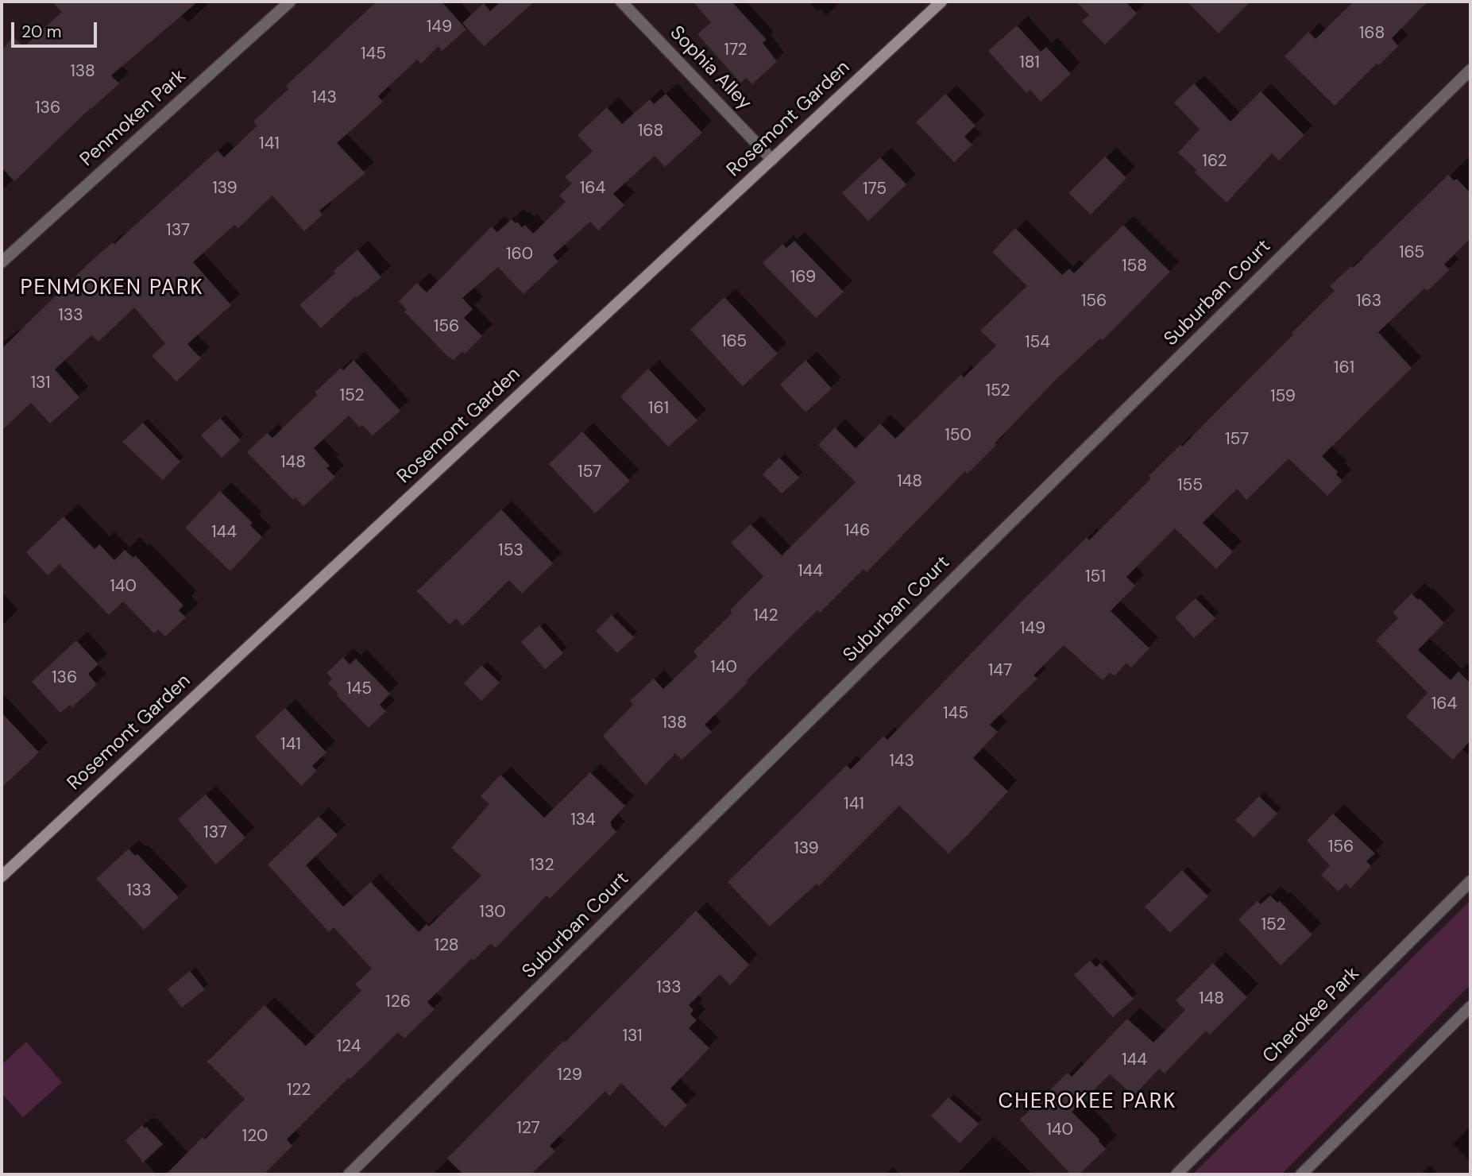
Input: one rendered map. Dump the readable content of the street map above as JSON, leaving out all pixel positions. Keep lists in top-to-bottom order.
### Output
{
  "streets": {
    "street": [
      "Sophia Alley",
      "Penmoken Park",
      "Rosemont Garden",
      "Suburban Court",
      "Cherokee Park"
    ]
  },
  "crossings": [
    ["Sophia Alley", "Rosemont Garden"]
  ],
  "districts": ["PENMOKEN PARK", "CHEROKEE PARK"],
  "house_numbers": [
    "149",
    "168",
    "172",
    "145",
    "181",
    "138",
    "143",
    "136",
    "168",
    "141",
    "162",
    "139",
    "164",
    "175",
    "137",
    "165",
    "160",
    "158",
    "169",
    "156",
    "163",
    "133",
    "156",
    "165",
    "154",
    "161",
    "131",
    "152",
    "152",
    "159",
    "161",
    "150",
    "157",
    "148",
    "157",
    "148",
    "155",
    "146",
    "144",
    "153",
    "144",
    "151",
    "140",
    "142",
    "149",
    "140",
    "147",
    "136",
    "145",
    "164",
    "145",
    "138",
    "141",
    "143",
    "141",
    "134",
    "137",
    "156",
    "139",
    "132",
    "133",
    "130",
    "152",
    "128",
    "133",
    "148",
    "126",
    "131",
    "124",
    "144",
    "129",
    "122",
    "127",
    "140",
    "120"
  ],
  "scale_bar": "20 m"
}
